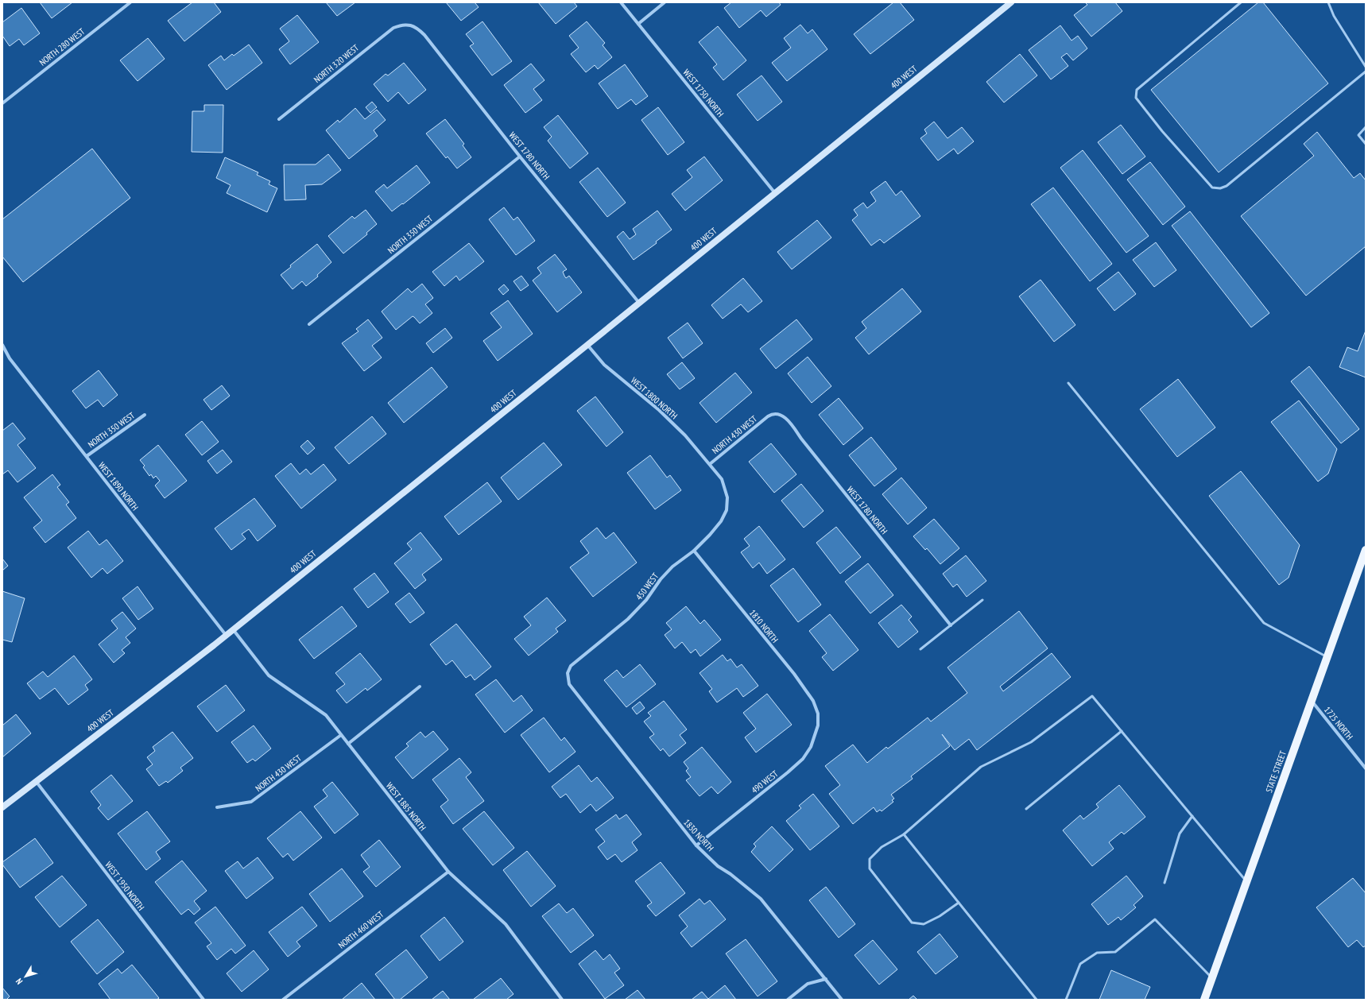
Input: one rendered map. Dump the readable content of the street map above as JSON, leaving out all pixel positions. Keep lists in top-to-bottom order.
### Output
{
  "streets": {
    "main road": ["STATE STREET"],
    "street": [
      "NORTH 280 WEST",
      "NORTH 320 WEST",
      "400 WEST",
      "WEST 1750 NORTH",
      "WEST 1780 NORTH",
      "NORTH 350 WEST",
      "WEST 1800 NORTH",
      "NORTH 430 WEST",
      "WEST 1890 NORTH",
      "450 WEST",
      "1810 NORTH",
      "1725 NORTH",
      "490 WEST",
      "WEST 1885 NORTH",
      "1830 NORTH",
      "WEST 1950 NORTH",
      "NORTH 460 WEST"
    ]
  },
  "crossings": [
    ["NORTH 320 WEST", "WEST 1780 NORTH"],
    ["400 WEST", "WEST 1750 NORTH"],
    ["400 WEST", "WEST 1780 NORTH"],
    ["400 WEST", "WEST 1800 NORTH"],
    ["400 WEST", "WEST 1890 NORTH"],
    ["400 WEST", "WEST 1885 NORTH"],
    ["400 WEST", "WEST 1950 NORTH"],
    ["WEST 1780 NORTH", "NORTH 350 WEST"],
    ["WEST 1780 NORTH", "NORTH 430 WEST"],
    ["NORTH 350 WEST", "WEST 1890 NORTH"],
    ["WEST 1800 NORTH", "NORTH 430 WEST"],
    ["WEST 1800 NORTH", "450 WEST"],
    ["NORTH 430 WEST", "WEST 1885 NORTH"],
    ["450 WEST", "1810 NORTH"],
    ["450 WEST", "1830 NORTH"],
    ["1810 NORTH", "490 WEST"],
    ["1725 NORTH", "STATE STREET"],
    ["490 WEST", "1830 NORTH"],
    ["WEST 1885 NORTH", "NORTH 460 WEST"]
  ],
  "north": "bottom left"
}
